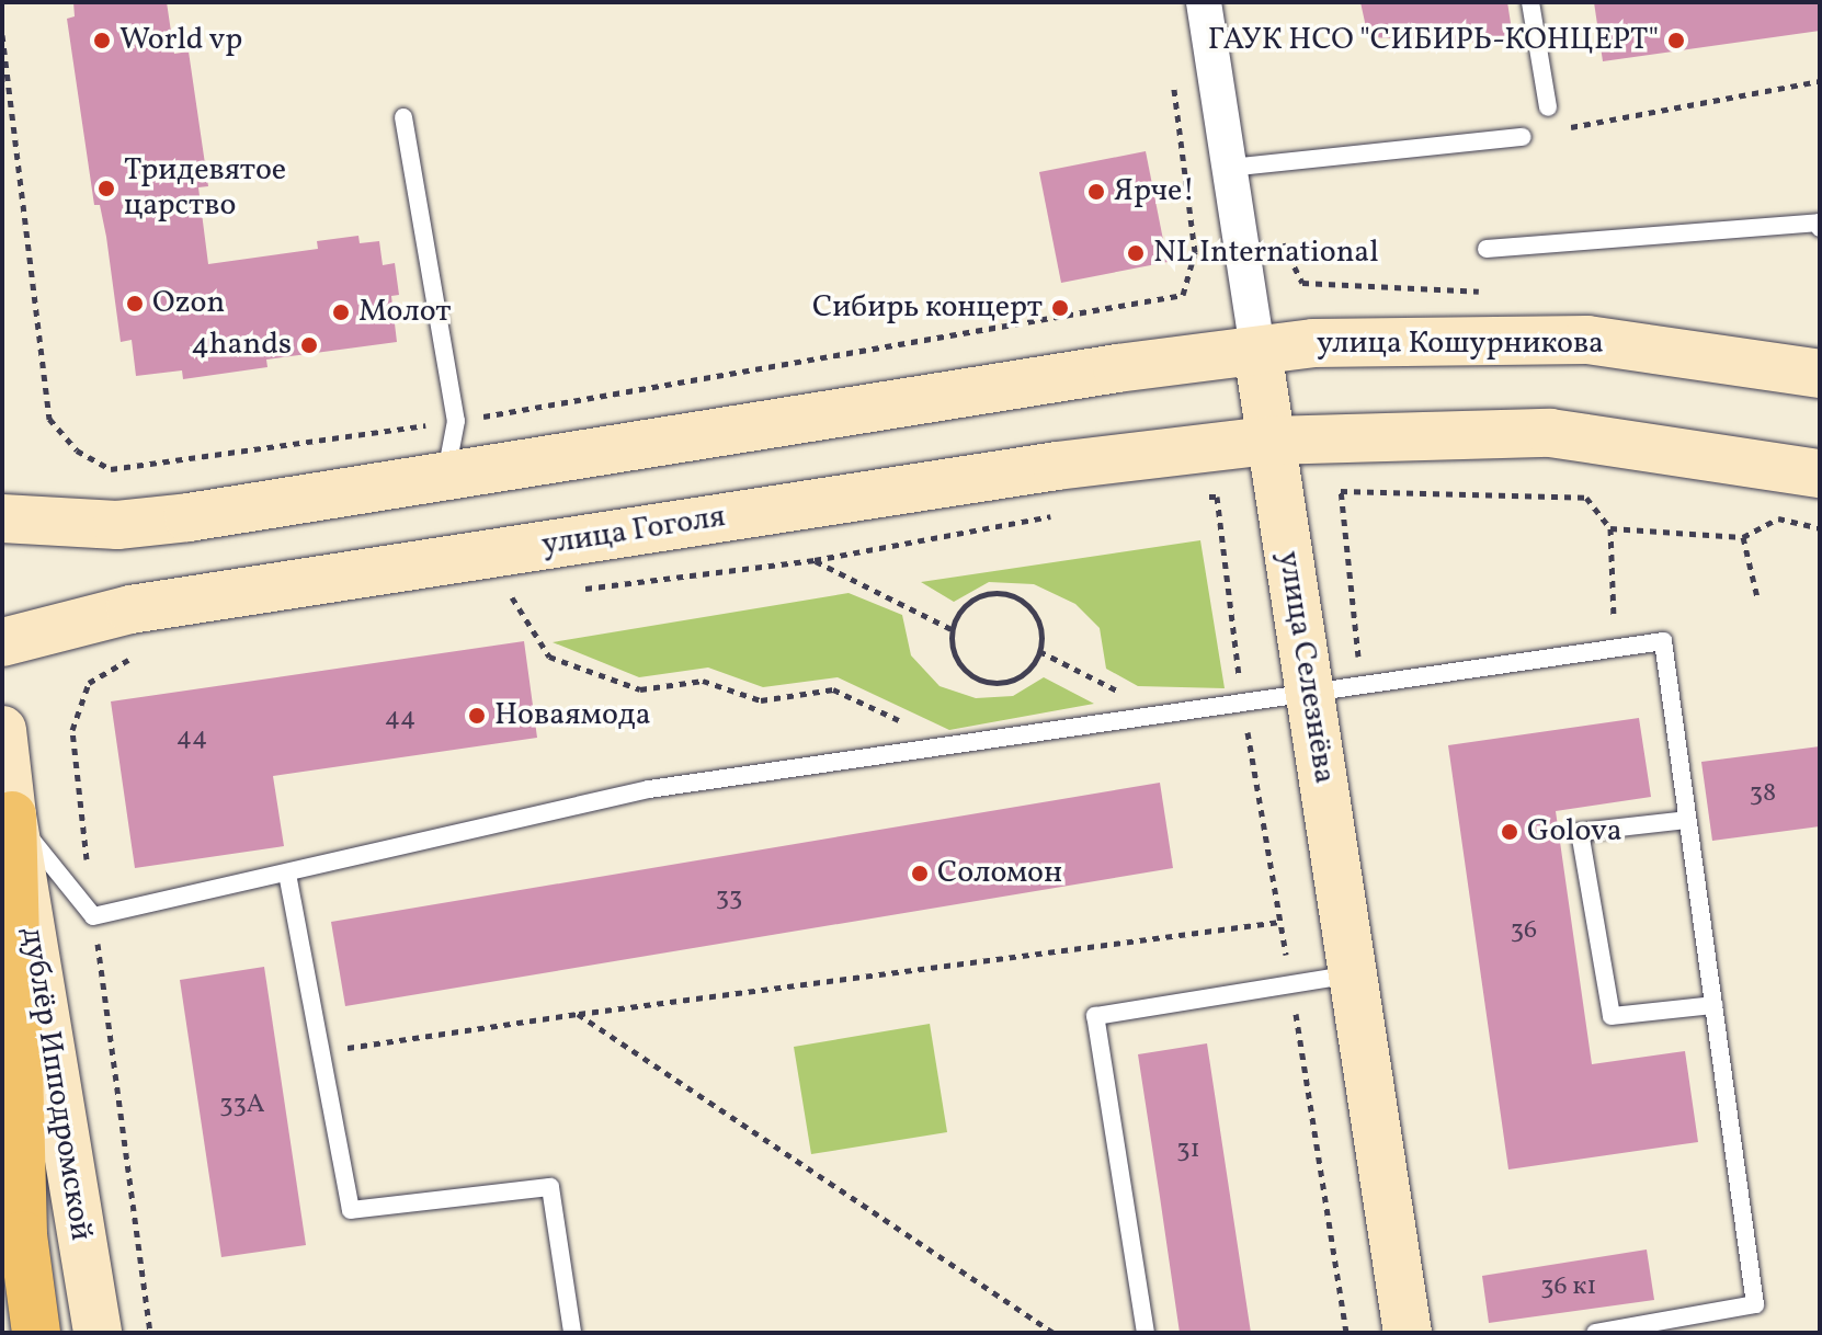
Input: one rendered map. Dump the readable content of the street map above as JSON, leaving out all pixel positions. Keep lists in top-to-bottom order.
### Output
{
  "streets": {
    "main road": [
      "улица Кошурникова",
      "улица Гоголя",
      "улица Селезнёва",
      "дублёр Ипподромской"
    ]
  },
  "crossings": [
    ["улица Кошурникова", "улица Селезнёва"],
    ["улица Гоголя", "улица Селезнёва"]
  ],
  "places": [
    "World vp",
    "ГАУК НСО \"СИБИРЬ-КОНЦЕРТ\"",
    "Тридевятое царство",
    "Ярче!",
    "NL International",
    "Ozon",
    "Сибирь концерт",
    "Молот",
    "4hands",
    "Новаямода",
    "Golova",
    "Соломон"
  ],
  "house_numbers": [
    "44",
    "44",
    "38",
    "33",
    "36",
    "33А",
    "31",
    "36 к1"
  ]
}
